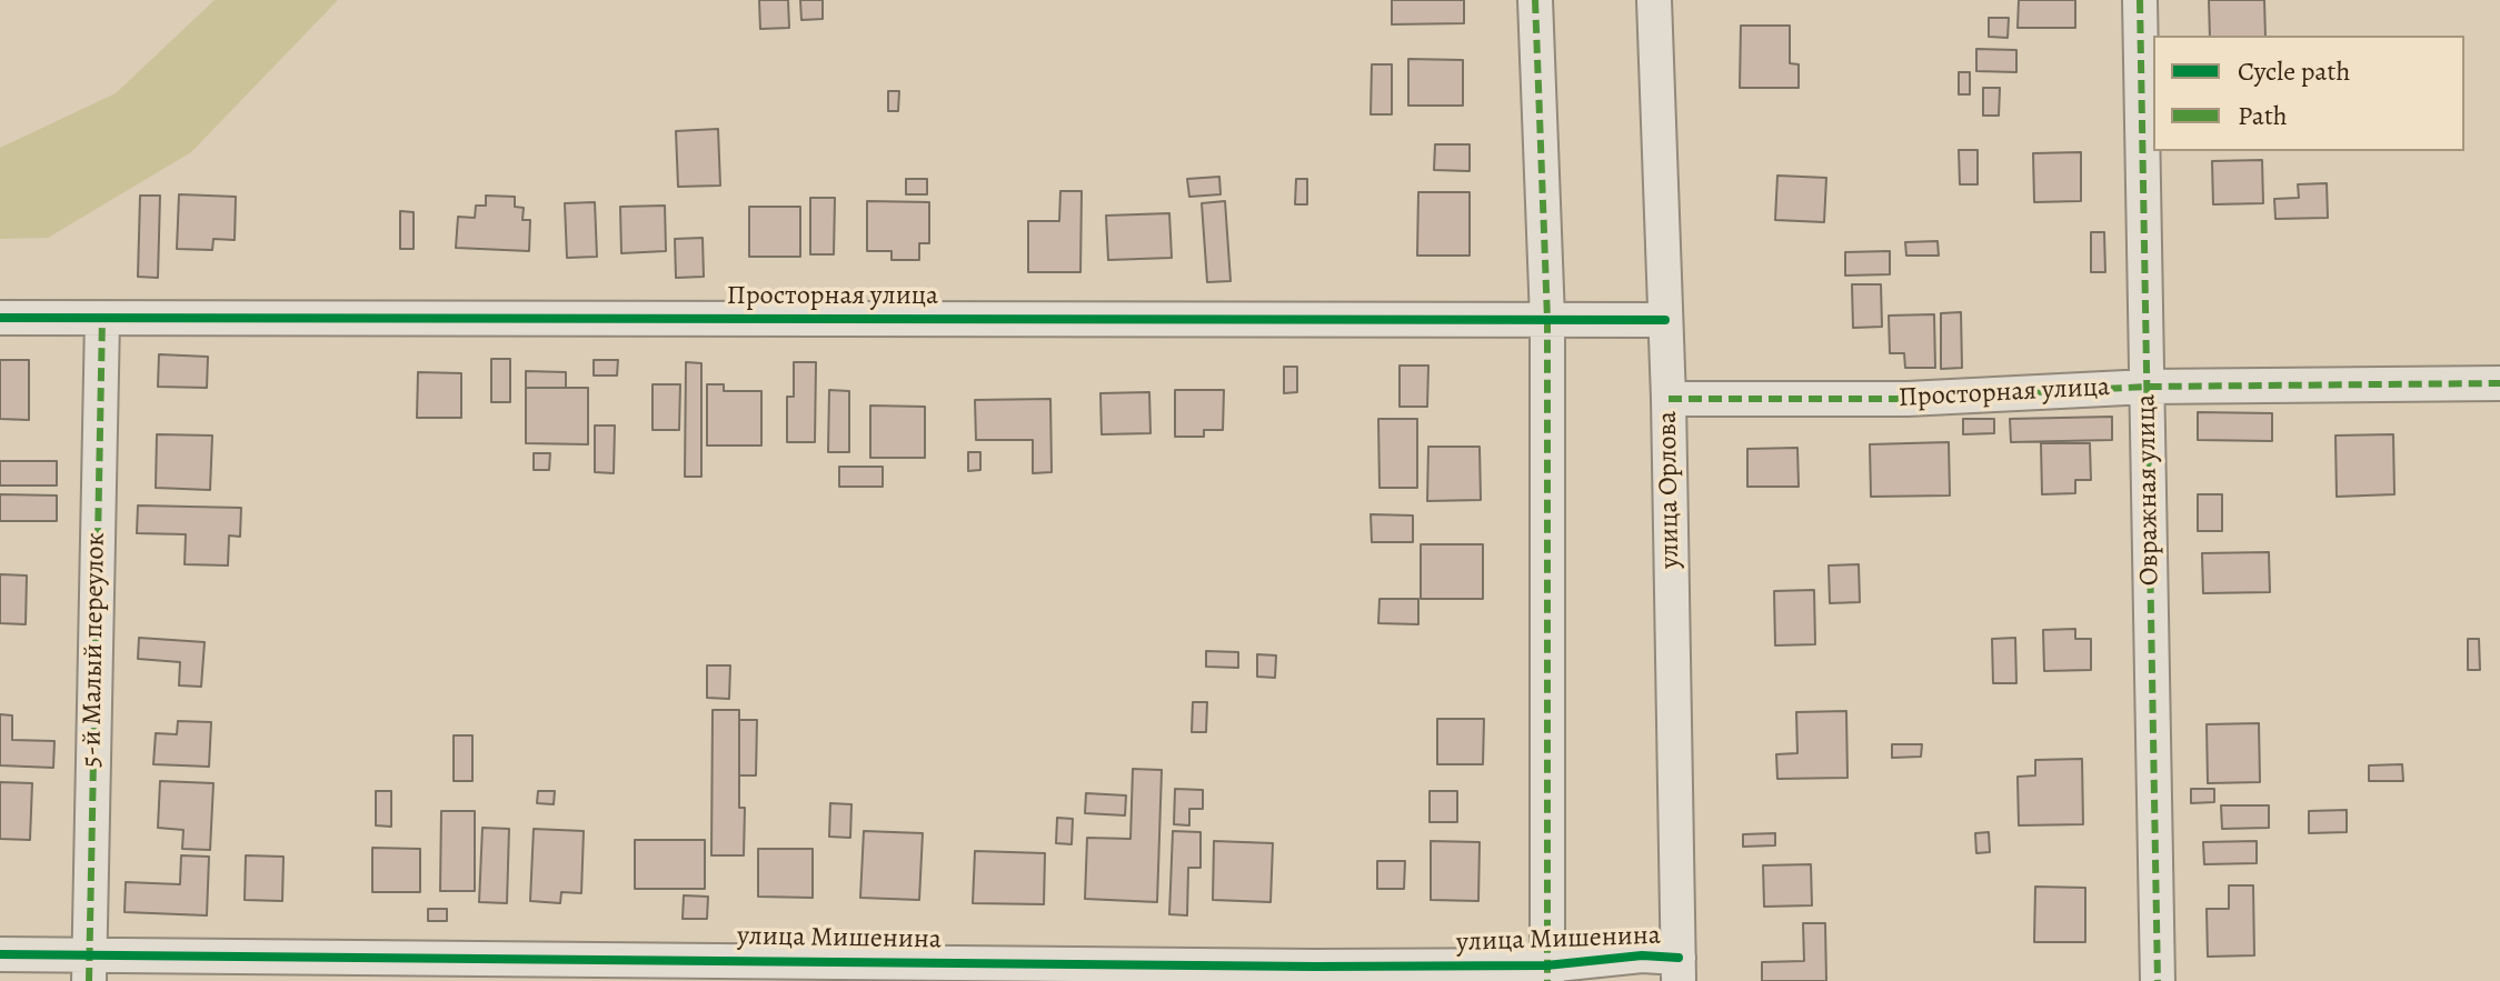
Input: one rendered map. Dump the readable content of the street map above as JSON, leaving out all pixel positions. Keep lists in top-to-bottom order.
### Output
{
  "streets": {
    "street": [
      "Просторная улица",
      "улица Орлова",
      "Овражная улица",
      "5-й Малый переулок",
      "улица Мишенина"
    ]
  },
  "crossings": [
    ["Просторная улица", "улица Орлова"],
    ["Просторная улица", "Овражная улица"],
    ["Просторная улица", "5-й Малый переулок"],
    ["улица Орлова", "улица Мишенина"],
    ["5-й Малый переулок", "улица Мишенина"]
  ],
  "legend": ["Cycle path", "Path"]
}
